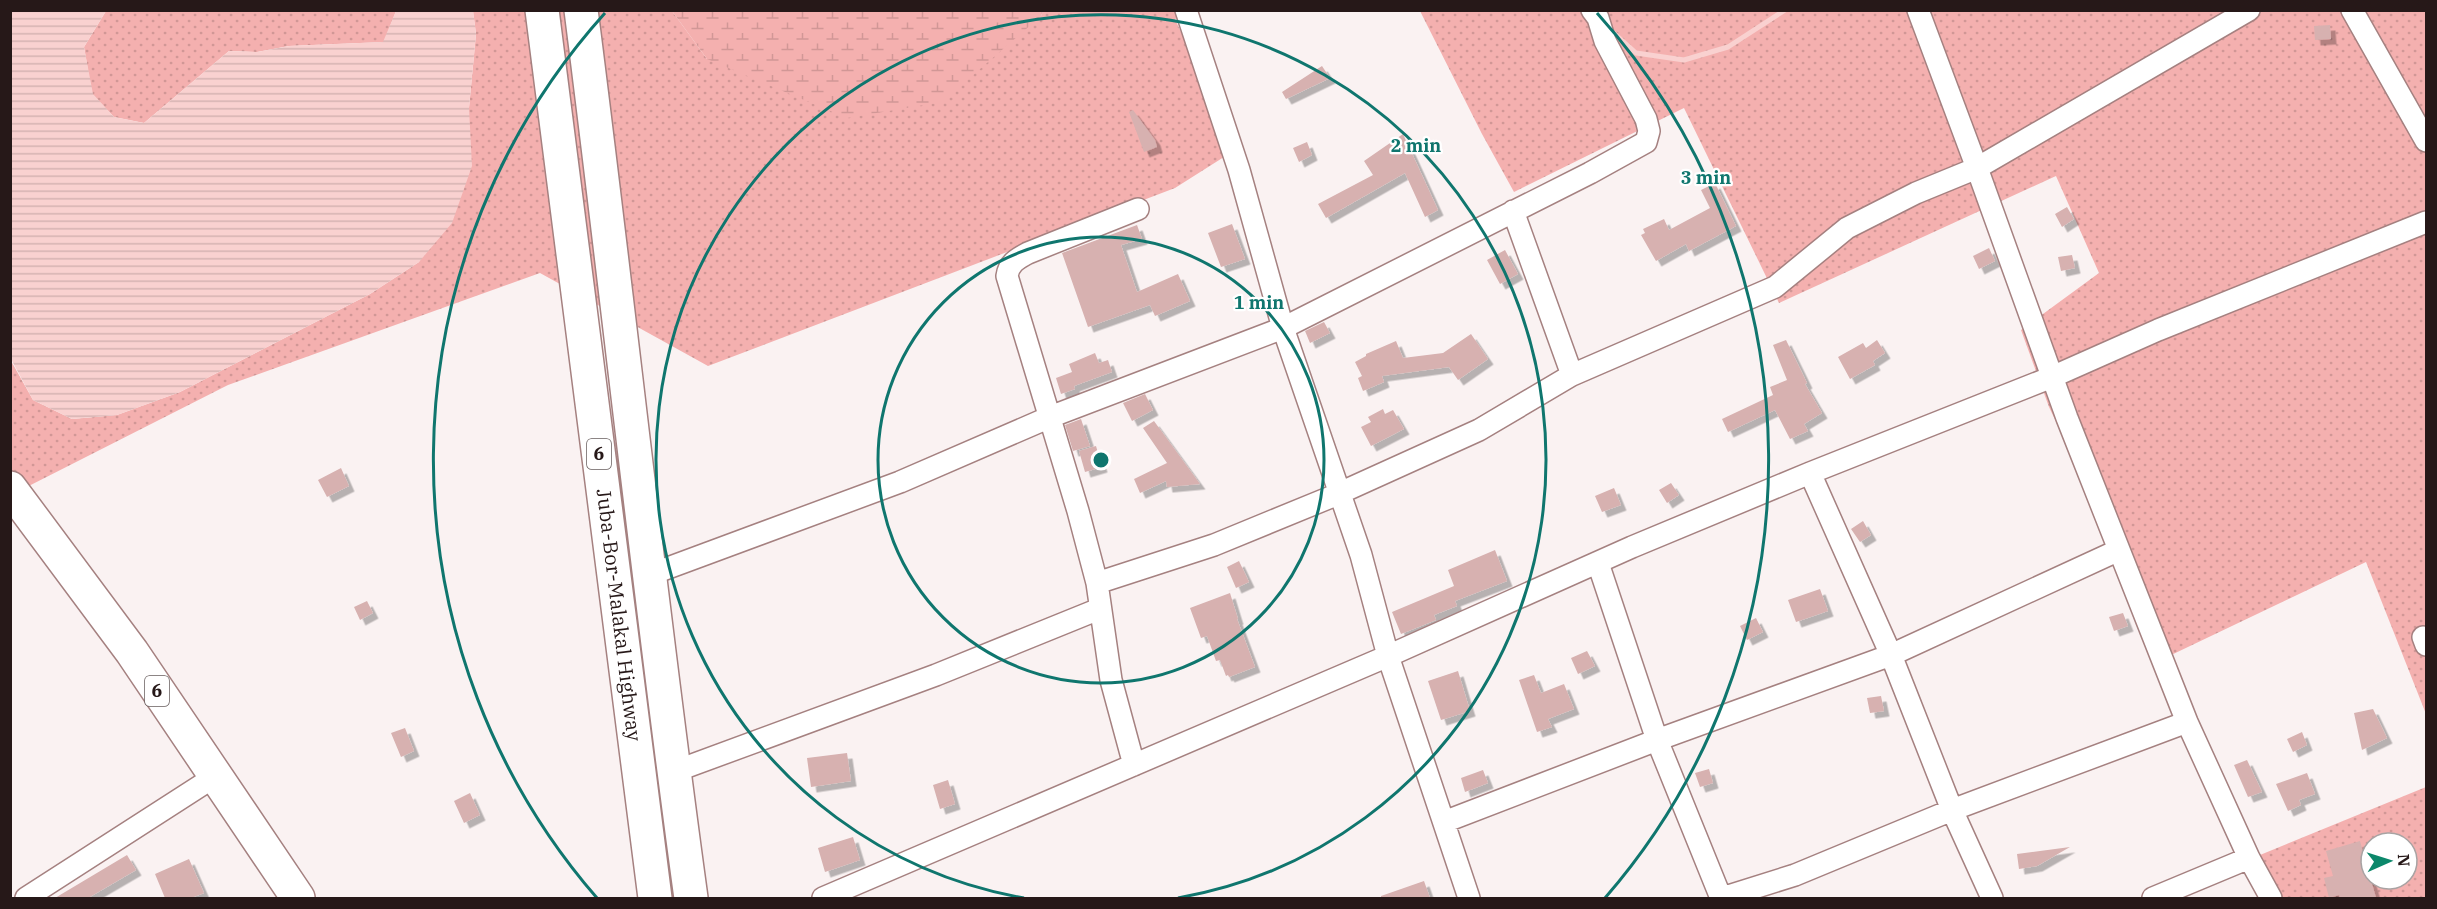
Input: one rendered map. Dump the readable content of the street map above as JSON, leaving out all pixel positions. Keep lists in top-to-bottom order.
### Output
{
  "streets": {
    "main road": ["6", "Juba-Bor-Malakal Highway"]
  },
  "north": "right",
  "rings": ["2 min", "3 min", "1 min"]
}
